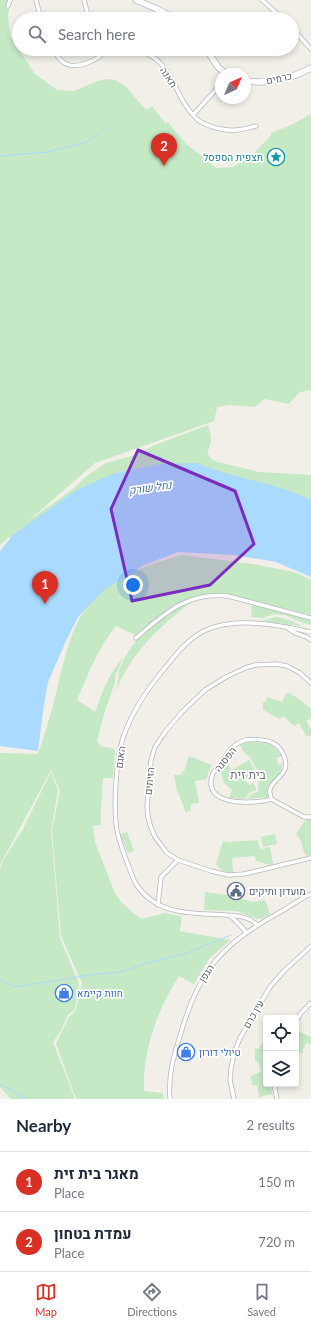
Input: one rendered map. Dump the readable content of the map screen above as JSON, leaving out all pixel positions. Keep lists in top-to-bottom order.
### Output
{
  "streets": {
    "street": [
      "תאנה",
      "כרמים",
      "האגם",
      "הפסגה",
      "הזיתים",
      "הגפן",
      "עין כרם"
    ]
  },
  "crossings": [
    ["האגם", "הגפן"]
  ],
  "districts": ["בית זית"],
  "water": ["נחל שורק"],
  "places": {
    "place": ["תצפית הספסל"],
    "public building": ["מועדון ותיקים"],
    "shop": ["חוות קיימא", "טיולי דורון"]
  },
  "north": "top right",
  "page": {
    "search": "Search here",
    "pins": ["2", "1"],
    "heading": ["Nearby", "2 results"],
    "list": [
      {
        "mark": "1",
        "name": "מאגר בית זית",
        "note": "Place",
        "value": "150 m"
      },
      {
        "mark": "2",
        "name": "עמדת בטחון",
        "note": "Place",
        "value": "720 m"
      }
    ],
    "nav": ["Map", "Directions", "Saved"]
  }
}
